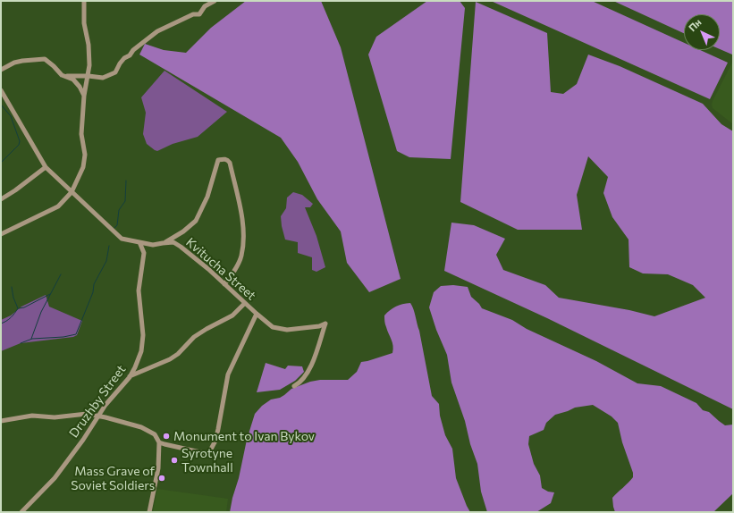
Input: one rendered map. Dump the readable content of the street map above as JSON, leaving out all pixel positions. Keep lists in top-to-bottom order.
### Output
{
  "streets": {
    "street": ["Kvitucha Street", "Druzhby Street"]
  },
  "crossings": [
    ["Kvitucha Street", "Druzhby Street"]
  ],
  "places": ["Monument to Ivan Bykov", "Syrotyne Townhall", "Mass Grave of Soviet Soldiers"],
  "north": "top left"
}
